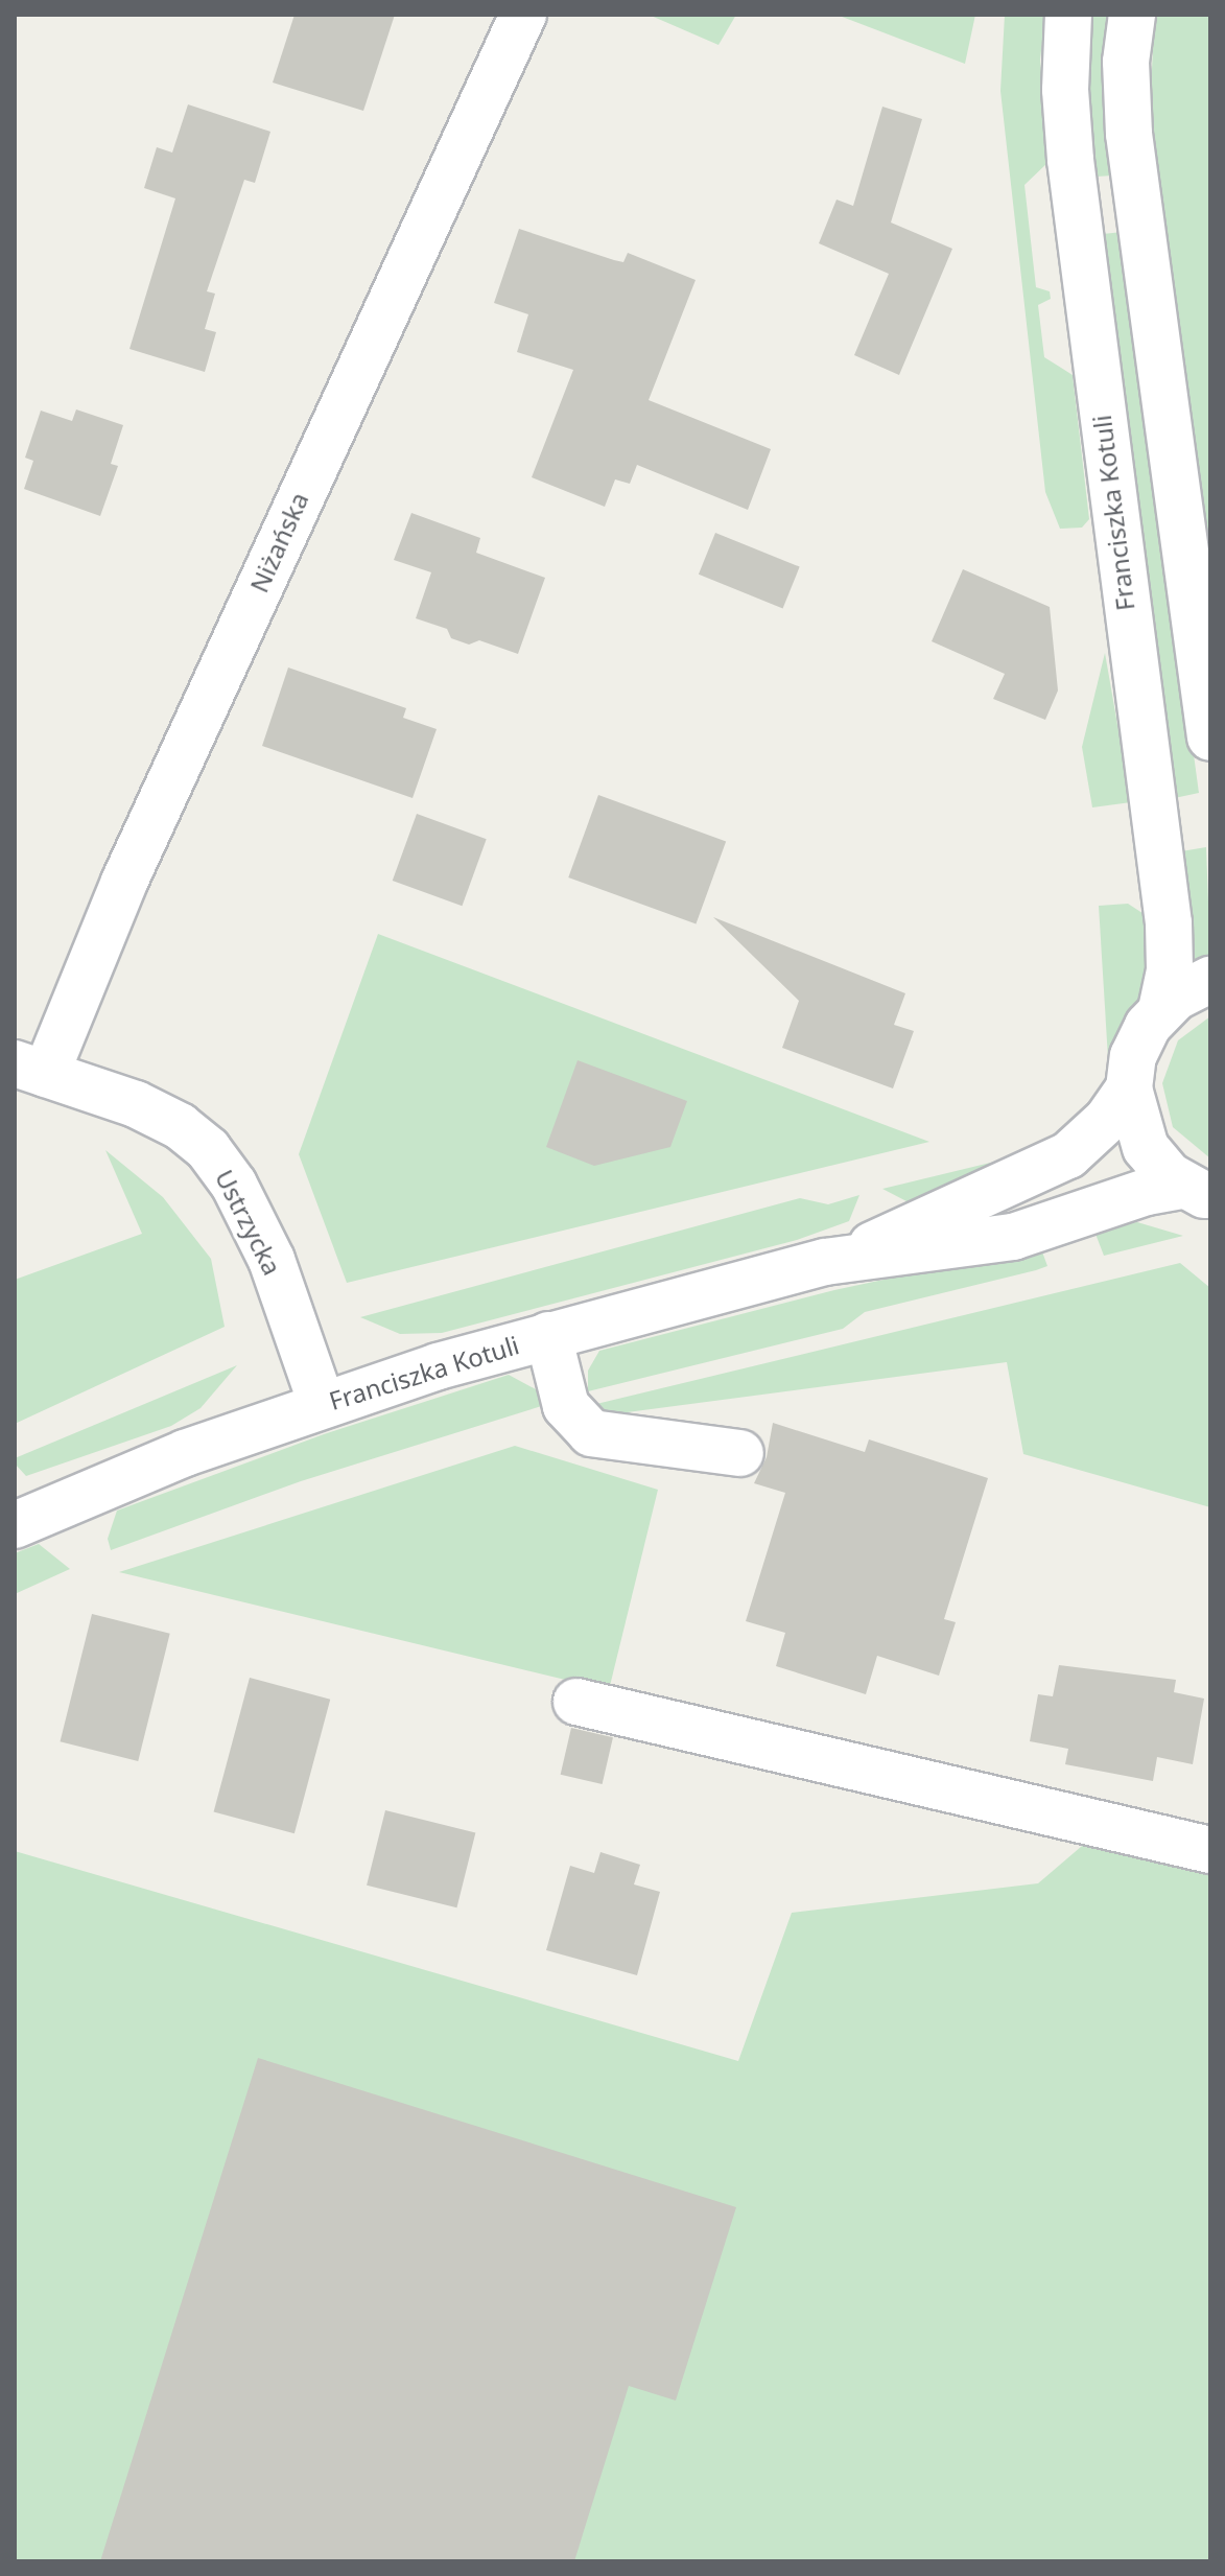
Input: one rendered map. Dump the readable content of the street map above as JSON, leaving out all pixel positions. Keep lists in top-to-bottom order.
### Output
{
  "streets": {
    "street": ["Franciszka Kotuli", "Niżańska", "Ustrzycka"]
  },
  "crossings": [
    ["Franciszka Kotuli", "Ustrzycka"],
    ["Niżańska", "Ustrzycka"]
  ]
}
